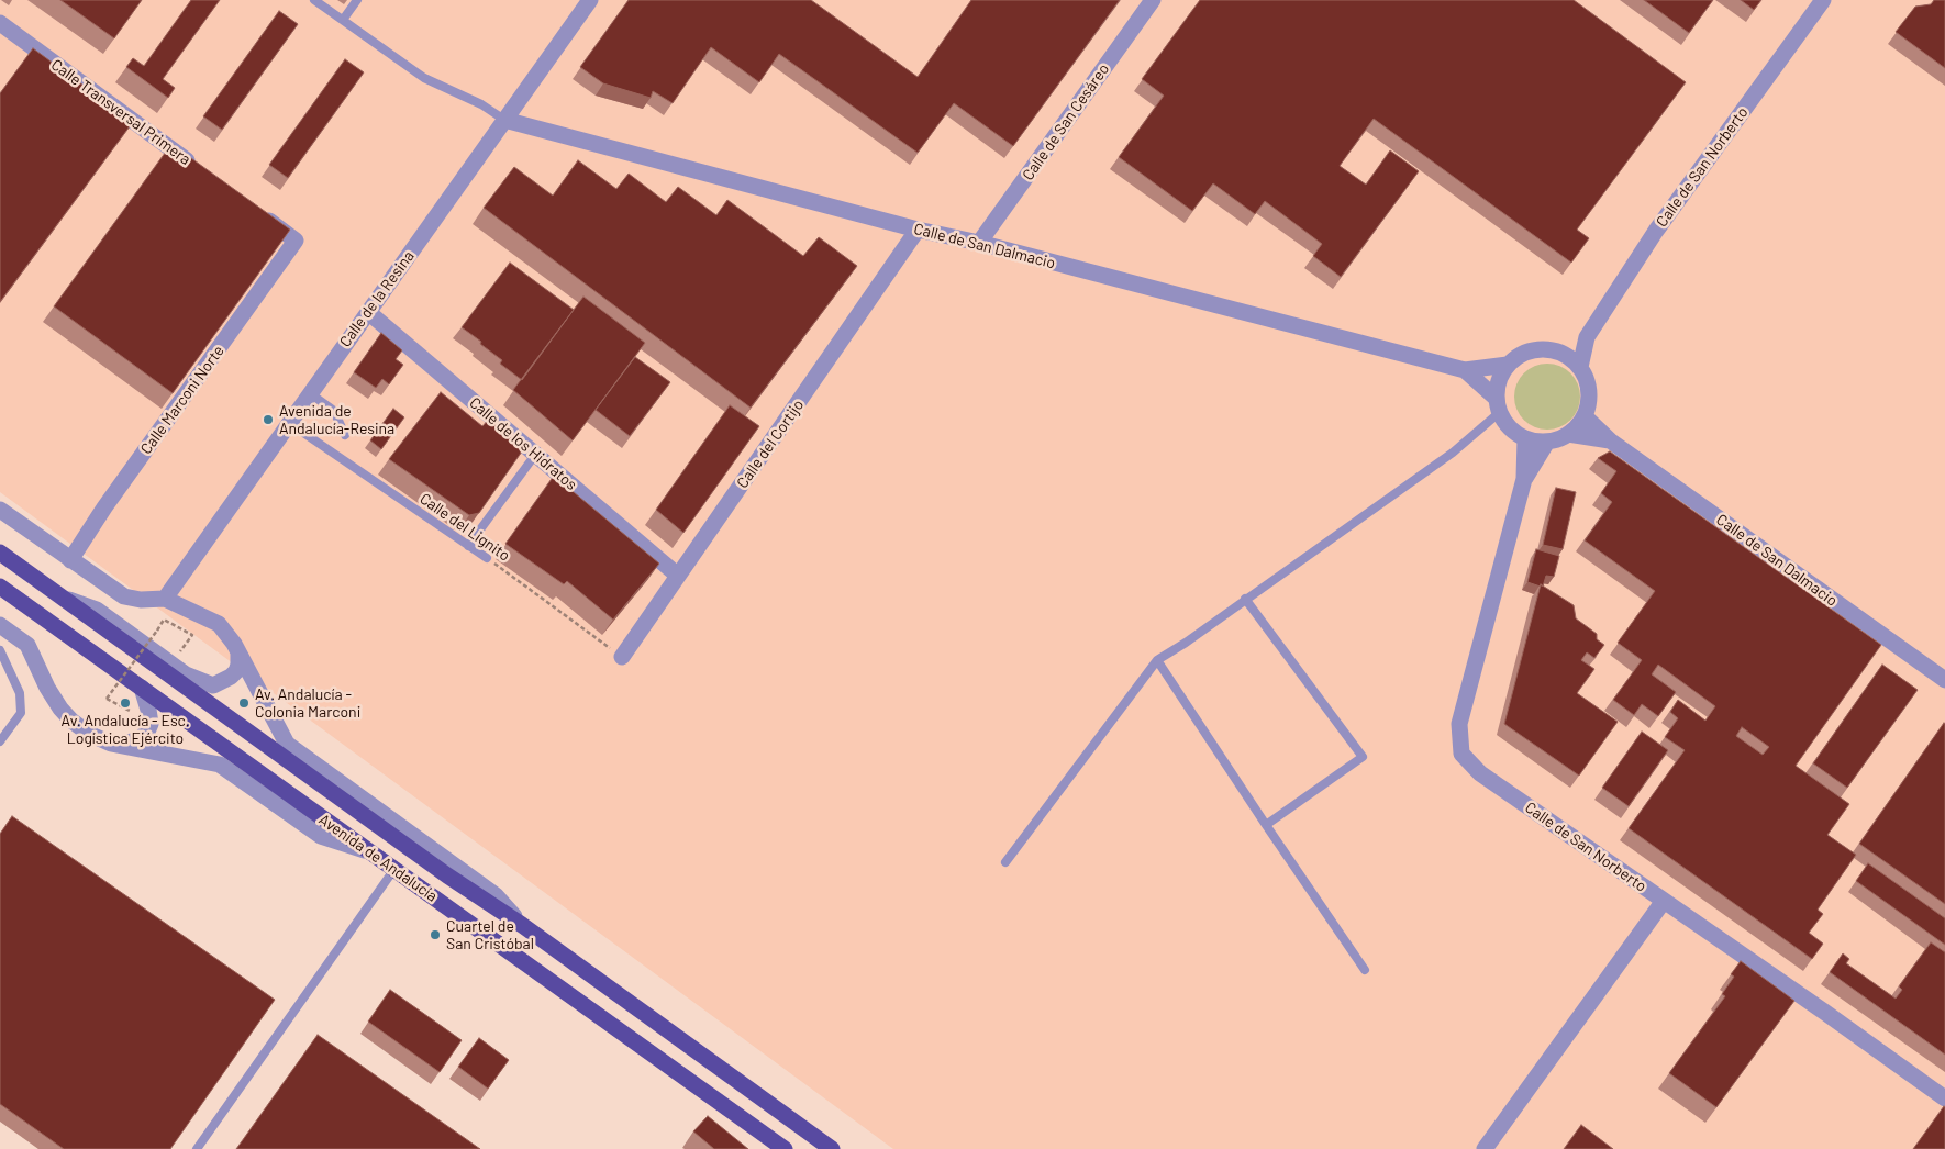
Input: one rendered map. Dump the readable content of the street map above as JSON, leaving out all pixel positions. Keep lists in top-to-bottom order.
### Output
{
  "streets": {
    "main road": ["Avenida de Andalucía"],
    "street": [
      "Calle Transversal Primera",
      "Calle de San Cesáreo",
      "Calle de San Norberto",
      "Calle de San Dalmacio",
      "Calle de la Resina",
      "Calle Marconi Norte",
      "Calle de los Hidratos",
      "Calle del Cortijo"
    ],
    "lane": ["Calle del Lignito"]
  },
  "crossings": [
    ["Calle de San Cesáreo", "Calle de San Dalmacio"],
    ["Calle de San Norberto", "Calle de San Dalmacio"],
    ["Calle de San Dalmacio", "Calle de la Resina"],
    ["Calle de San Dalmacio", "Calle del Cortijo"],
    ["Calle de la Resina", "Calle de los Hidratos"],
    ["Calle de la Resina", "Calle del Lignito"],
    ["Calle de la Resina", "Avenida de Andalucía"],
    ["Calle Marconi Norte", "Avenida de Andalucía"],
    ["Calle de los Hidratos", "Calle del Cortijo"],
    ["Calle del Cortijo", "Calle del Lignito"]
  ],
  "places": [
    "Avenida de Andalucía-Resina",
    "Av. Andalucía - Esc. Logística Ejército",
    "Av. Andalucía - Colonia Marconi",
    "Cuartel de San Cristóbal"
  ]
}
